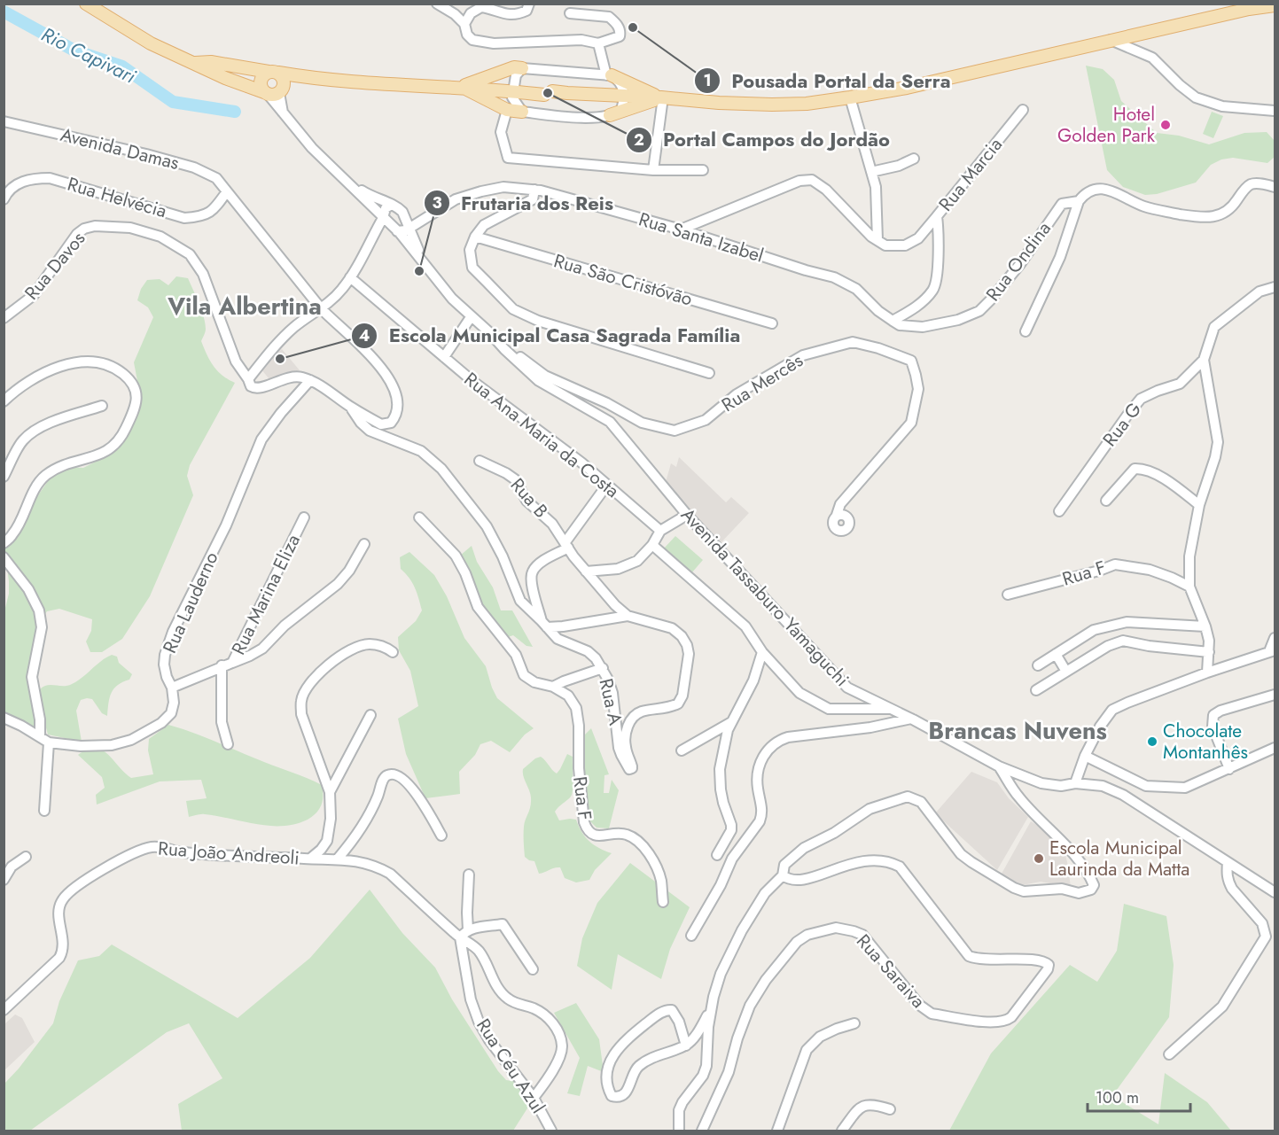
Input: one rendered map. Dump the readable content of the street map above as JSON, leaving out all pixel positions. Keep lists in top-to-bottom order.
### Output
{
  "streets": {
    "street": [
      "Avenida Damas",
      "Rua Marcia",
      "Rua Helvécia",
      "Rua Santa Izabel",
      "Rua Ondina",
      "Rua Davos",
      "Rua São Cristóvão",
      "Rua Mercês",
      "Rua G",
      "Rua Ana Maria da Costa",
      "Rua B",
      "Rua F",
      "Rua Marina Eliza",
      "Avenida Tassaburo Yamaguchi",
      "Rua Lauderno",
      "Rua A",
      "Rua João Andreoli",
      "Rua Saraiva",
      "Rua Céu Azul"
    ]
  },
  "crossings": [
    ["Avenida Damas", "Rua Helvécia"],
    ["Avenida Damas", "Rua A"],
    ["Rua Marcia", "Rua Santa Izabel"],
    ["Rua Marcia", "Rua Ondina"],
    ["Rua Santa Izabel", "Rua Ondina"],
    ["Rua Mercês", "Avenida Tassaburo Yamaguchi"],
    ["Rua B", "Rua A"],
    ["Rua Marina Eliza", "Rua Lauderno"],
    ["Rua João Andreoli", "Rua Céu Azul"]
  ],
  "districts": ["Vila Albertina", "Brancas Nuvens"],
  "water": ["Rio Capivari"],
  "places": [
    "Pousada Portal da Serra",
    "Portal Campos do Jordão",
    "Hotel Golden Park",
    "Frutaria dos Reis",
    "Escola Municipal Casa Sagrada Família",
    "Chocolate Montanhês",
    "Escola Municipal Laurinda da Matta"
  ],
  "scale_bar": "100 m"
}
